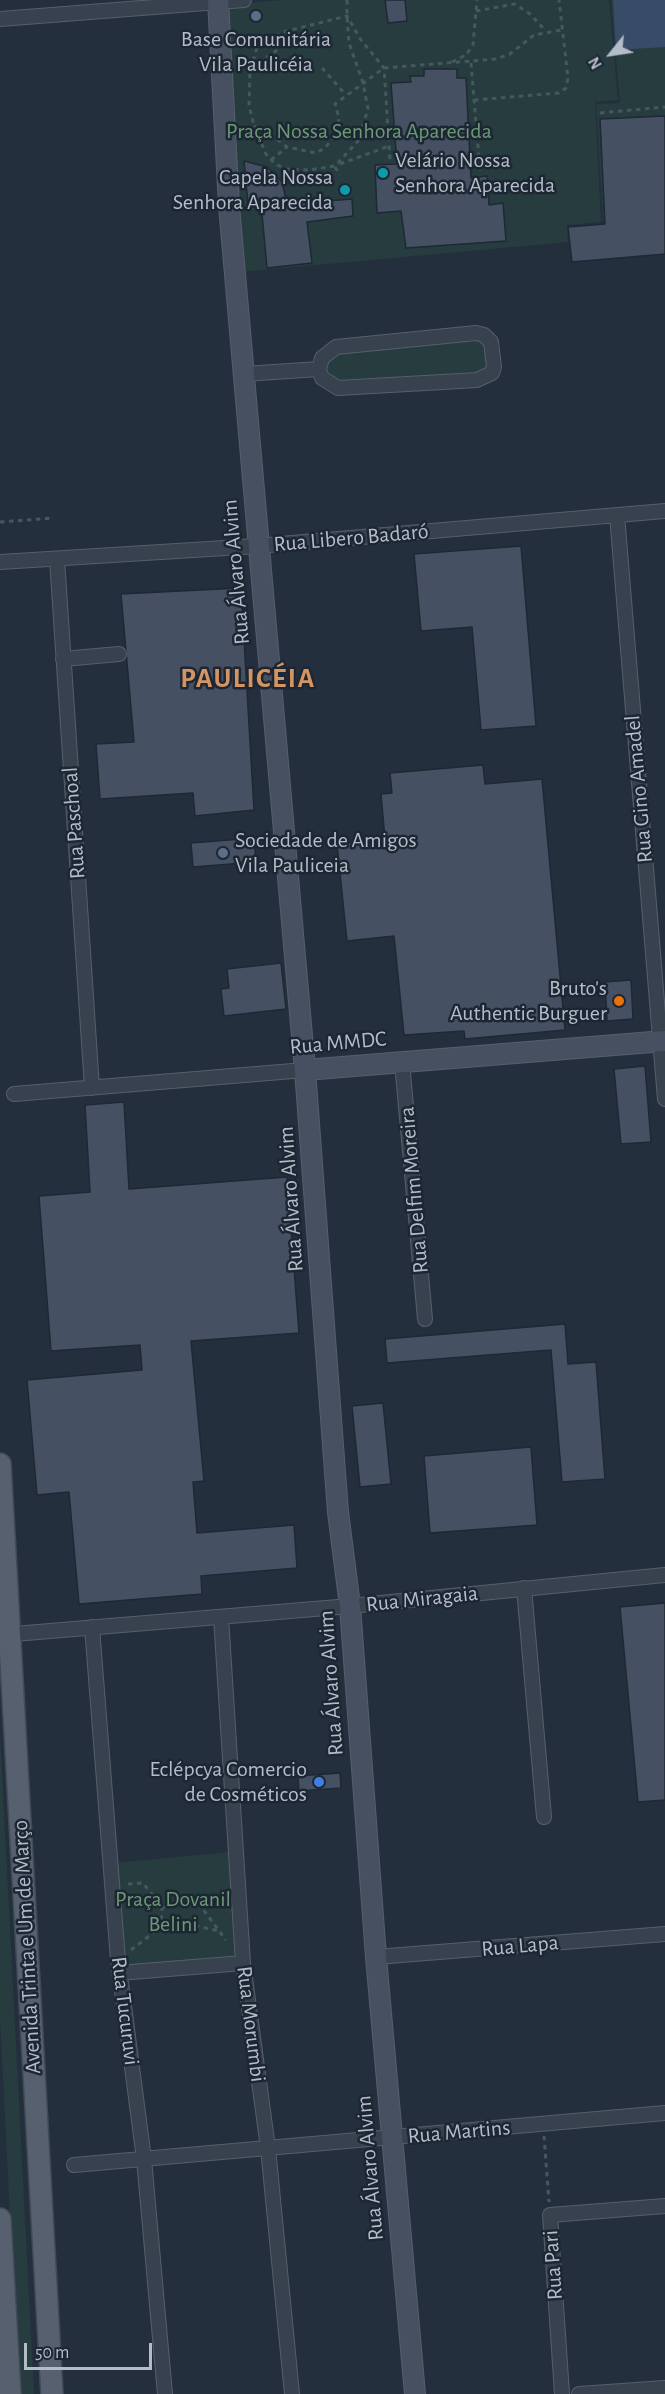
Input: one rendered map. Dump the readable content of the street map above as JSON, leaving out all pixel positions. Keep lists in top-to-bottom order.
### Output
{
  "streets": {
    "main road": ["Avenida Trinta e Um de Março"],
    "street": [
      "Rua Libero Badaró",
      "Rua Álvaro Alvim",
      "Rua Gino Amadel",
      "Rua Paschoal",
      "Rua MMDC",
      "Rua Delfim Moreira",
      "Rua Miragaia",
      "Rua Lapa",
      "Rua Tucuruvi",
      "Rua Morumbi",
      "Rua Martins",
      "Rua Pari"
    ]
  },
  "crossings": [
    ["Rua Libero Badaró", "Rua Álvaro Alvim"],
    ["Rua Libero Badaró", "Rua Gino Amadel"],
    ["Rua Libero Badaró", "Rua Paschoal"],
    ["Rua Álvaro Alvim", "Rua MMDC"],
    ["Rua Álvaro Alvim", "Rua Miragaia"],
    ["Rua Álvaro Alvim", "Rua Lapa"],
    ["Rua Álvaro Alvim", "Rua Martins"],
    ["Rua Gino Amadel", "Rua MMDC"],
    ["Rua Paschoal", "Rua MMDC"],
    ["Rua MMDC", "Rua Delfim Moreira"],
    ["Rua Miragaia", "Avenida Trinta e Um de Março"],
    ["Rua Miragaia", "Rua Tucuruvi"],
    ["Rua Miragaia", "Rua Morumbi"],
    ["Rua Tucuruvi", "Rua Martins"],
    ["Rua Morumbi", "Rua Martins"]
  ],
  "districts": ["PAULICÉIA"],
  "parks": ["Praça Nossa Senhora Aparecida", "Praça Dovanil Belini"],
  "places": [
    "Base Comunitária Vila Paulicéia",
    "Velário Nossa Senhora Aparecida",
    "Capela Nossa Senhora Aparecida",
    "Sociedade de Amigos Vila Pauliceia",
    "Bruto's Authentic Burguer",
    "Eclépcya Comercio de Cosméticos"
  ],
  "scale_bar": "50 m",
  "north": "bottom left"
}
